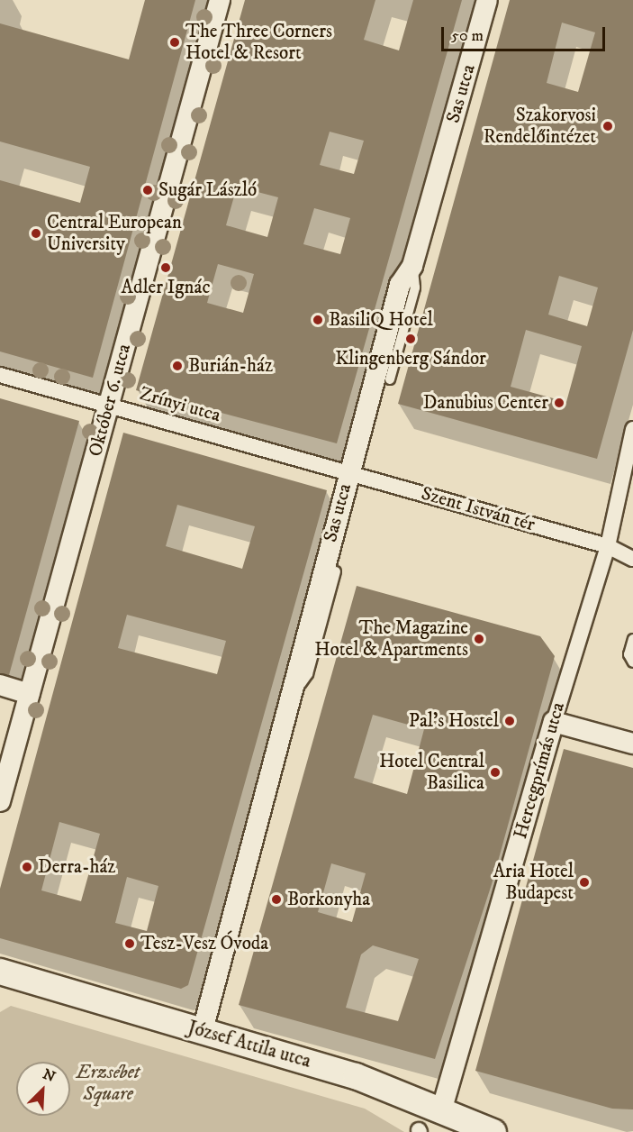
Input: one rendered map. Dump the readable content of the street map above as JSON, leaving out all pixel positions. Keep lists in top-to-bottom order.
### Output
{
  "streets": {
    "street": [
      "Sas utca",
      "Október 6. utca",
      "Zrínyi utca",
      "Szent István tér",
      "Hercegprímás utca",
      "József Attila utca"
    ]
  },
  "crossings": [
    ["Sas utca", "Zrínyi utca"],
    ["Sas utca", "Szent István tér"],
    ["Sas utca", "József Attila utca"],
    ["Október 6. utca", "Zrínyi utca"],
    ["Zrínyi utca", "Szent István tér"],
    ["Szent István tér", "Hercegprímás utca"],
    ["Hercegprímás utca", "József Attila utca"]
  ],
  "parks": ["Erzsébet Square"],
  "places": [
    "The Three Corners Hotel & Resort",
    "Szakorvosi Rendelőintézet",
    "Sugár László",
    "Central European University",
    "Adler Ignác",
    "BasiliQ Hotel",
    "Klingenberg Sándor",
    "Burián-ház",
    "Danubius Center",
    "The Magazine Hotel & Apartments",
    "Pal's Hostel",
    "Hotel Central Basilica",
    "Derra-ház",
    "Aria Hotel Budapest",
    "Borkonyha",
    "Tesz-Vesz Óvoda"
  ],
  "scale_bar": "50 m",
  "north": "top right"
}
